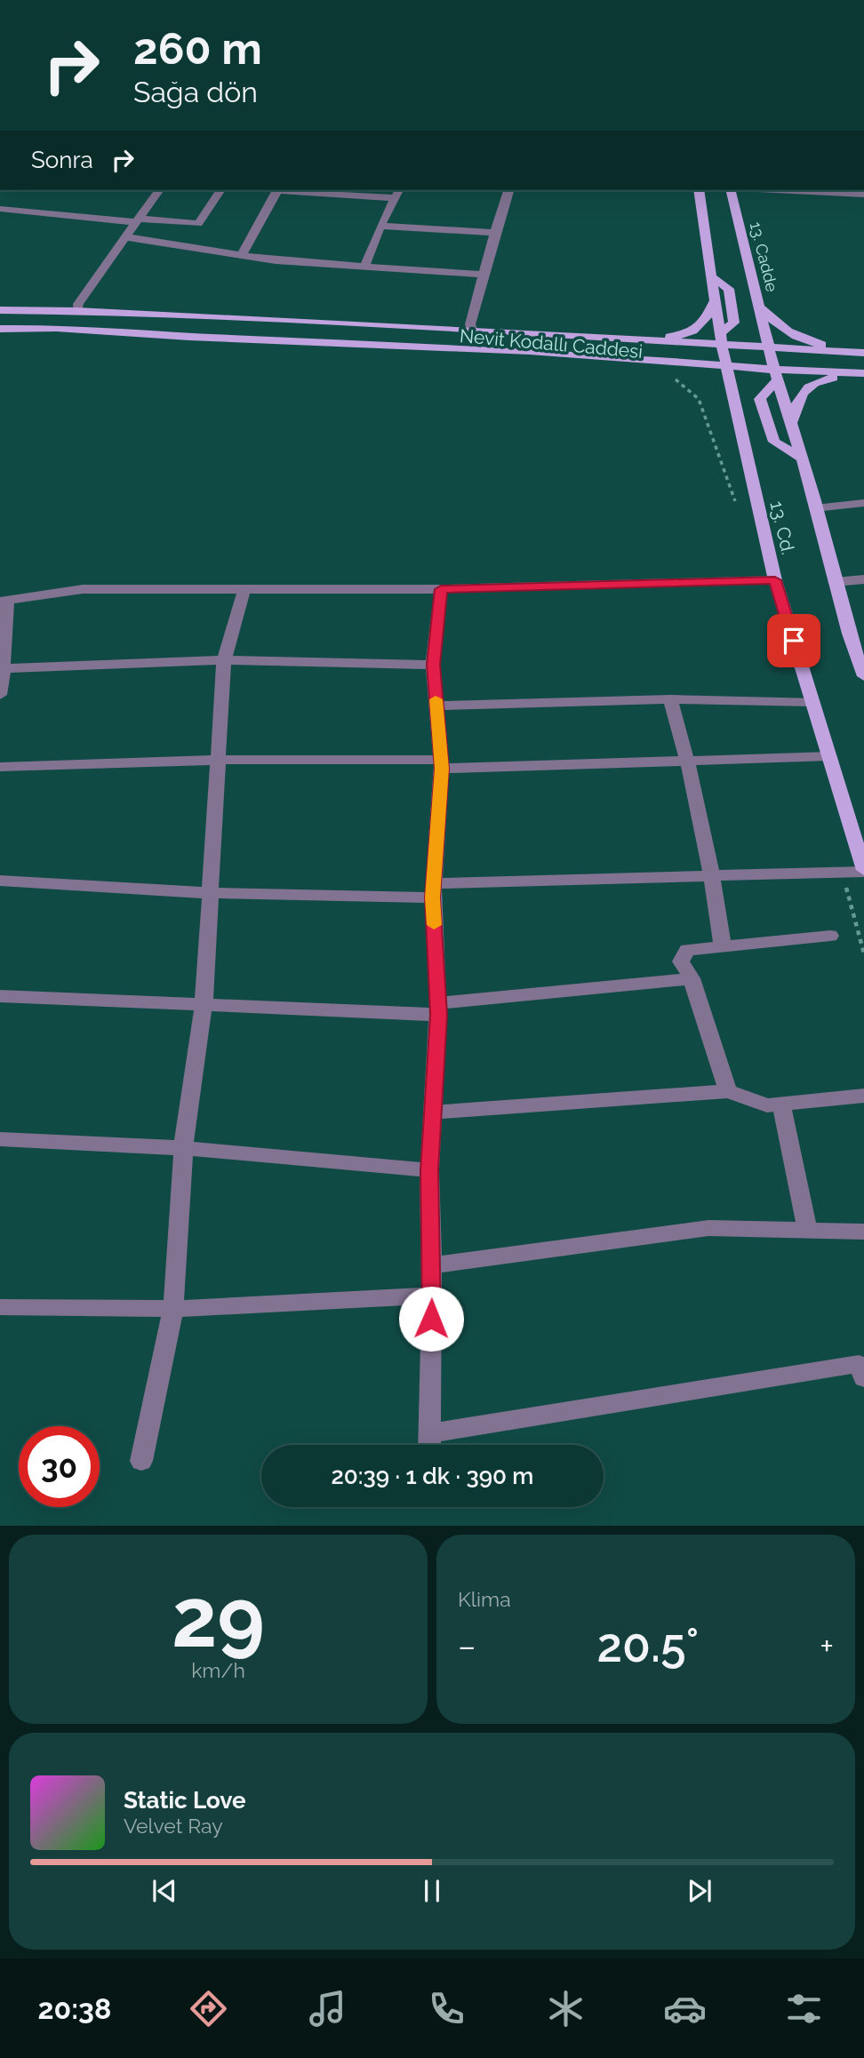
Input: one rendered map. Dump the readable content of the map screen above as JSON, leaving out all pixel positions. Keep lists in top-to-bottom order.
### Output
{
  "streets": {
    "main road": ["13. Cadde", "Nevit Kodallı Caddesi", "13. Cd."]
  },
  "crossings": [
    ["13. Cadde", "13. Cd."],
    ["Nevit Kodallı Caddesi", "13. Cd."]
  ],
  "page": {
    "turn": ["260 m", "Sağa dön"],
    "then": "Sonra",
    "limit": "30",
    "trip": "20:39 · 1 dk · 390 m",
    "tile": [
      ["29", "km/h"],
      "Klima"
    ],
    "heat": ["−", "20.5°", "+"],
    "song": ["Static Love", "Velvet Ray"],
    "tabs": "20:38"
  }
}
